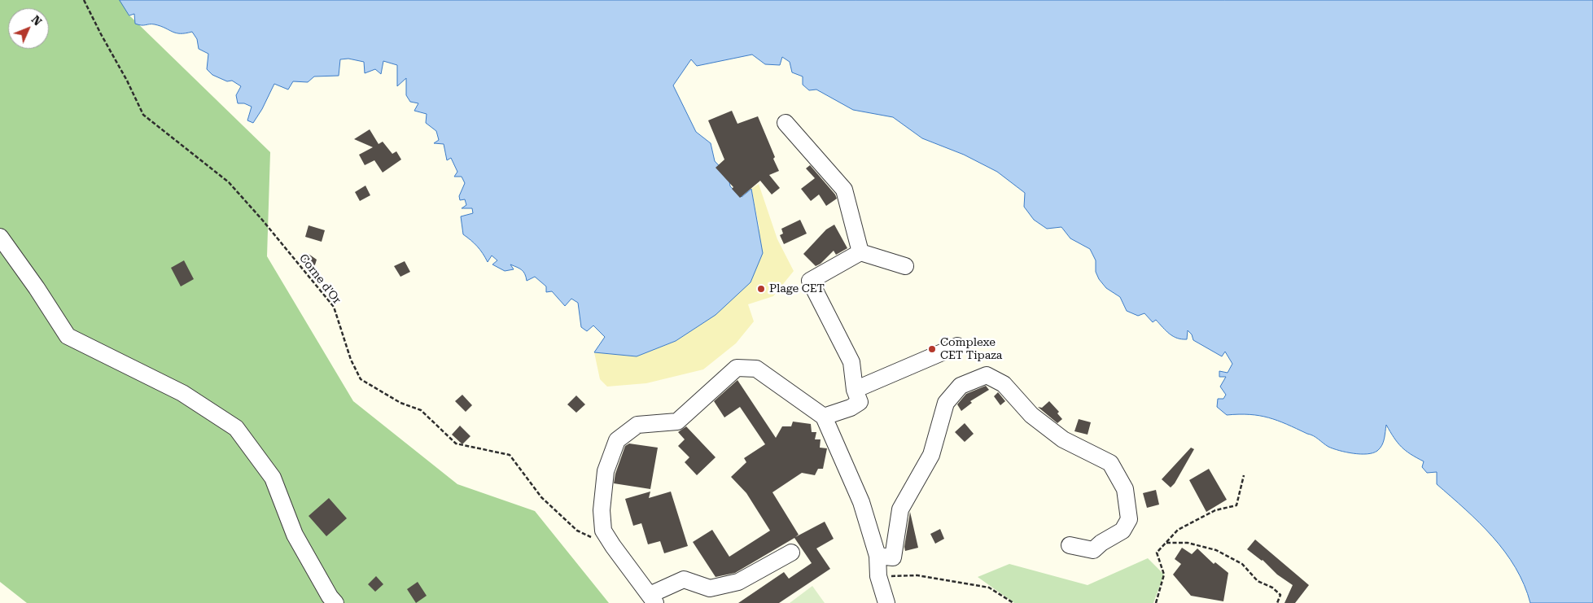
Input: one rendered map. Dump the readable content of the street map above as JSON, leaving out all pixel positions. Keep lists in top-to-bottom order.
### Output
{
  "streets": {
    "path": ["Corne d'Or"]
  },
  "places": ["Plage CET", "Complexe CET Tipaza"],
  "north": "top right"
}
